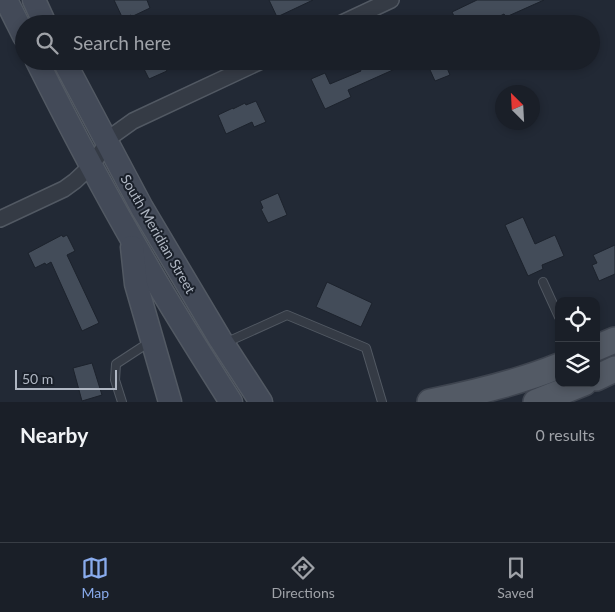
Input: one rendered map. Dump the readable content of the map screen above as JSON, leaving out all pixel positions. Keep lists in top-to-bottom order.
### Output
{
  "streets": {
    "main road": ["South Meridian Street"]
  },
  "scale_bar": "50 m",
  "north": "top left",
  "page": {
    "search": "Search here",
    "scale": "50 m",
    "heading": ["Nearby", "0 results"],
    "nav": ["Map", "Directions", "Saved"]
  }
}
